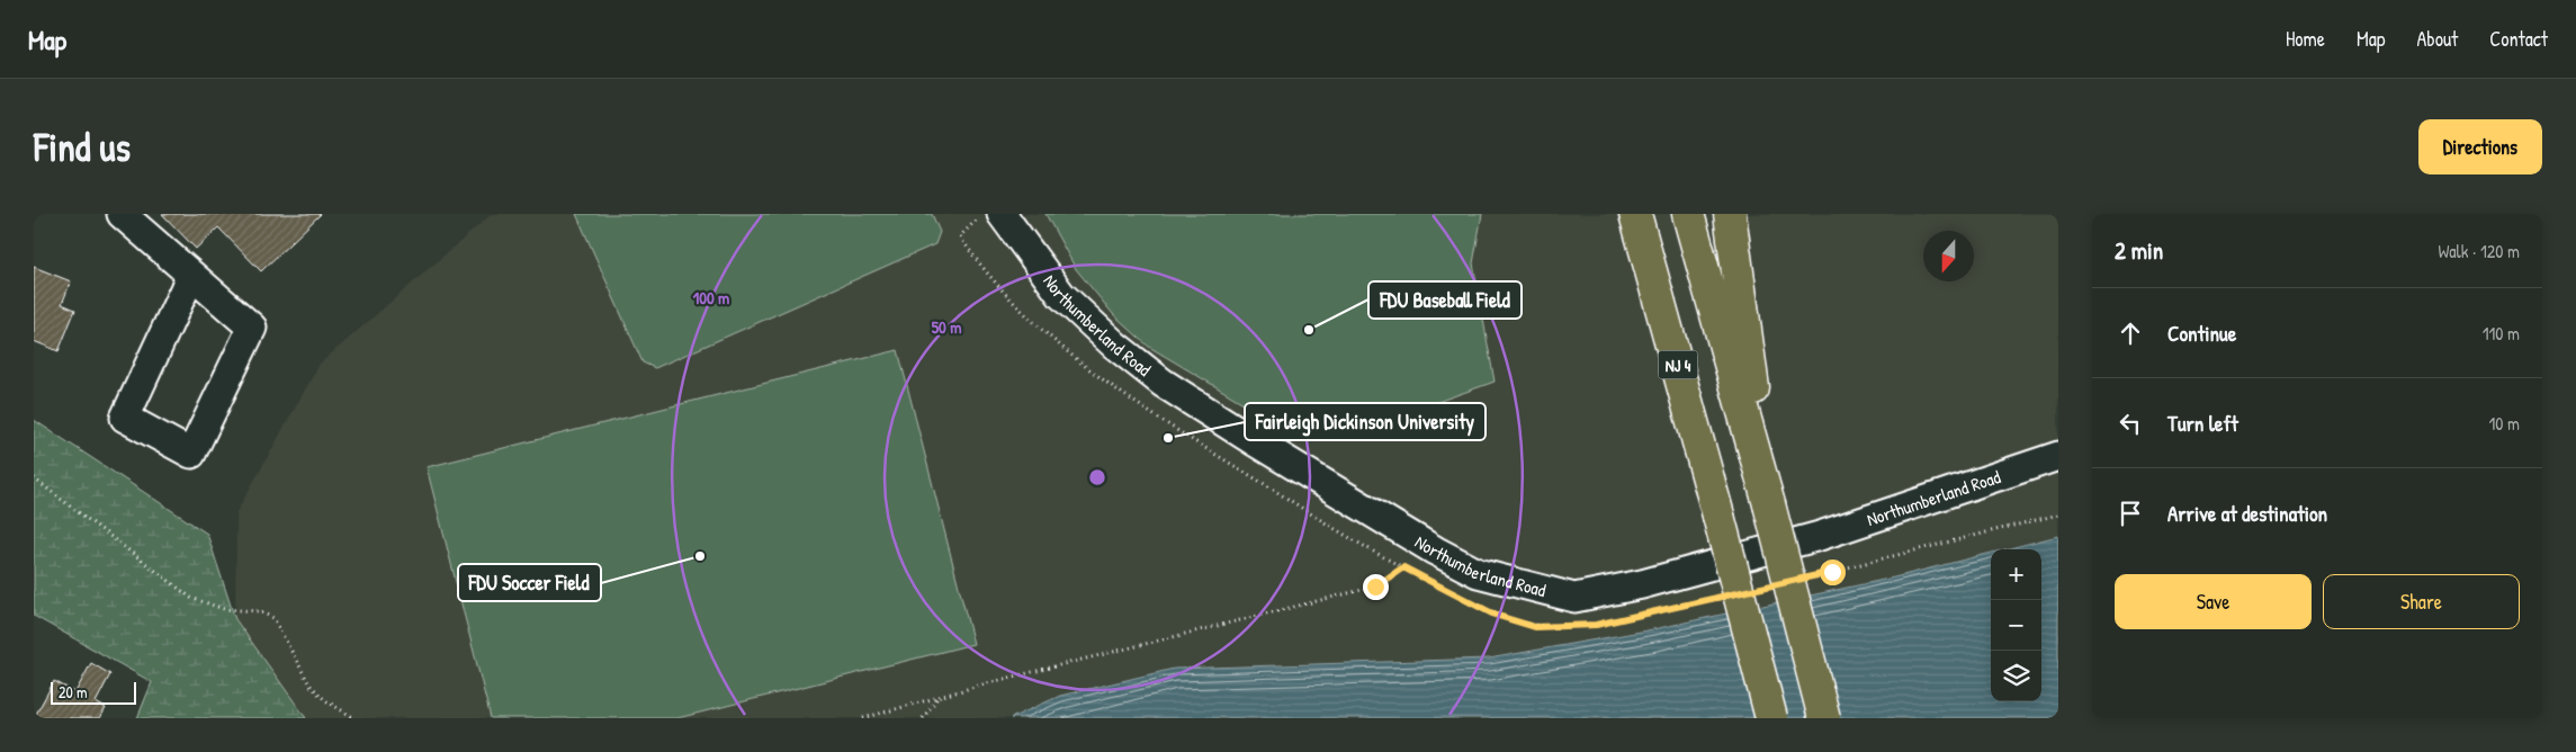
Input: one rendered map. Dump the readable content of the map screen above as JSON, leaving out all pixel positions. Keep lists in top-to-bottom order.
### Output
{
  "streets": {
    "highway": ["NJ 4"],
    "street": ["Northumberland Road"]
  },
  "places": ["FDU Baseball Field", "Fairleigh Dickinson University", "FDU Soccer Field"],
  "scale_bar": "20 m",
  "north": "bottom",
  "page": {
    "header": "Map",
    "nav": [
      "Home",
      "Map",
      "About",
      "Contact"
    ],
    "buttons": [
      "Directions",
      ["Save", "Share"]
    ],
    "title": "Find us",
    "heading": ["2 min", "Walk · 120 m"],
    "list": [
      ["Continue", "110 m"],
      ["Turn left", "10 m"],
      "Arrive at destination"
    ],
    "map_buttons": ["+", "−"],
    "scale": "20 m"
  },
  "rings": ["100 m", "50 m"]
}
